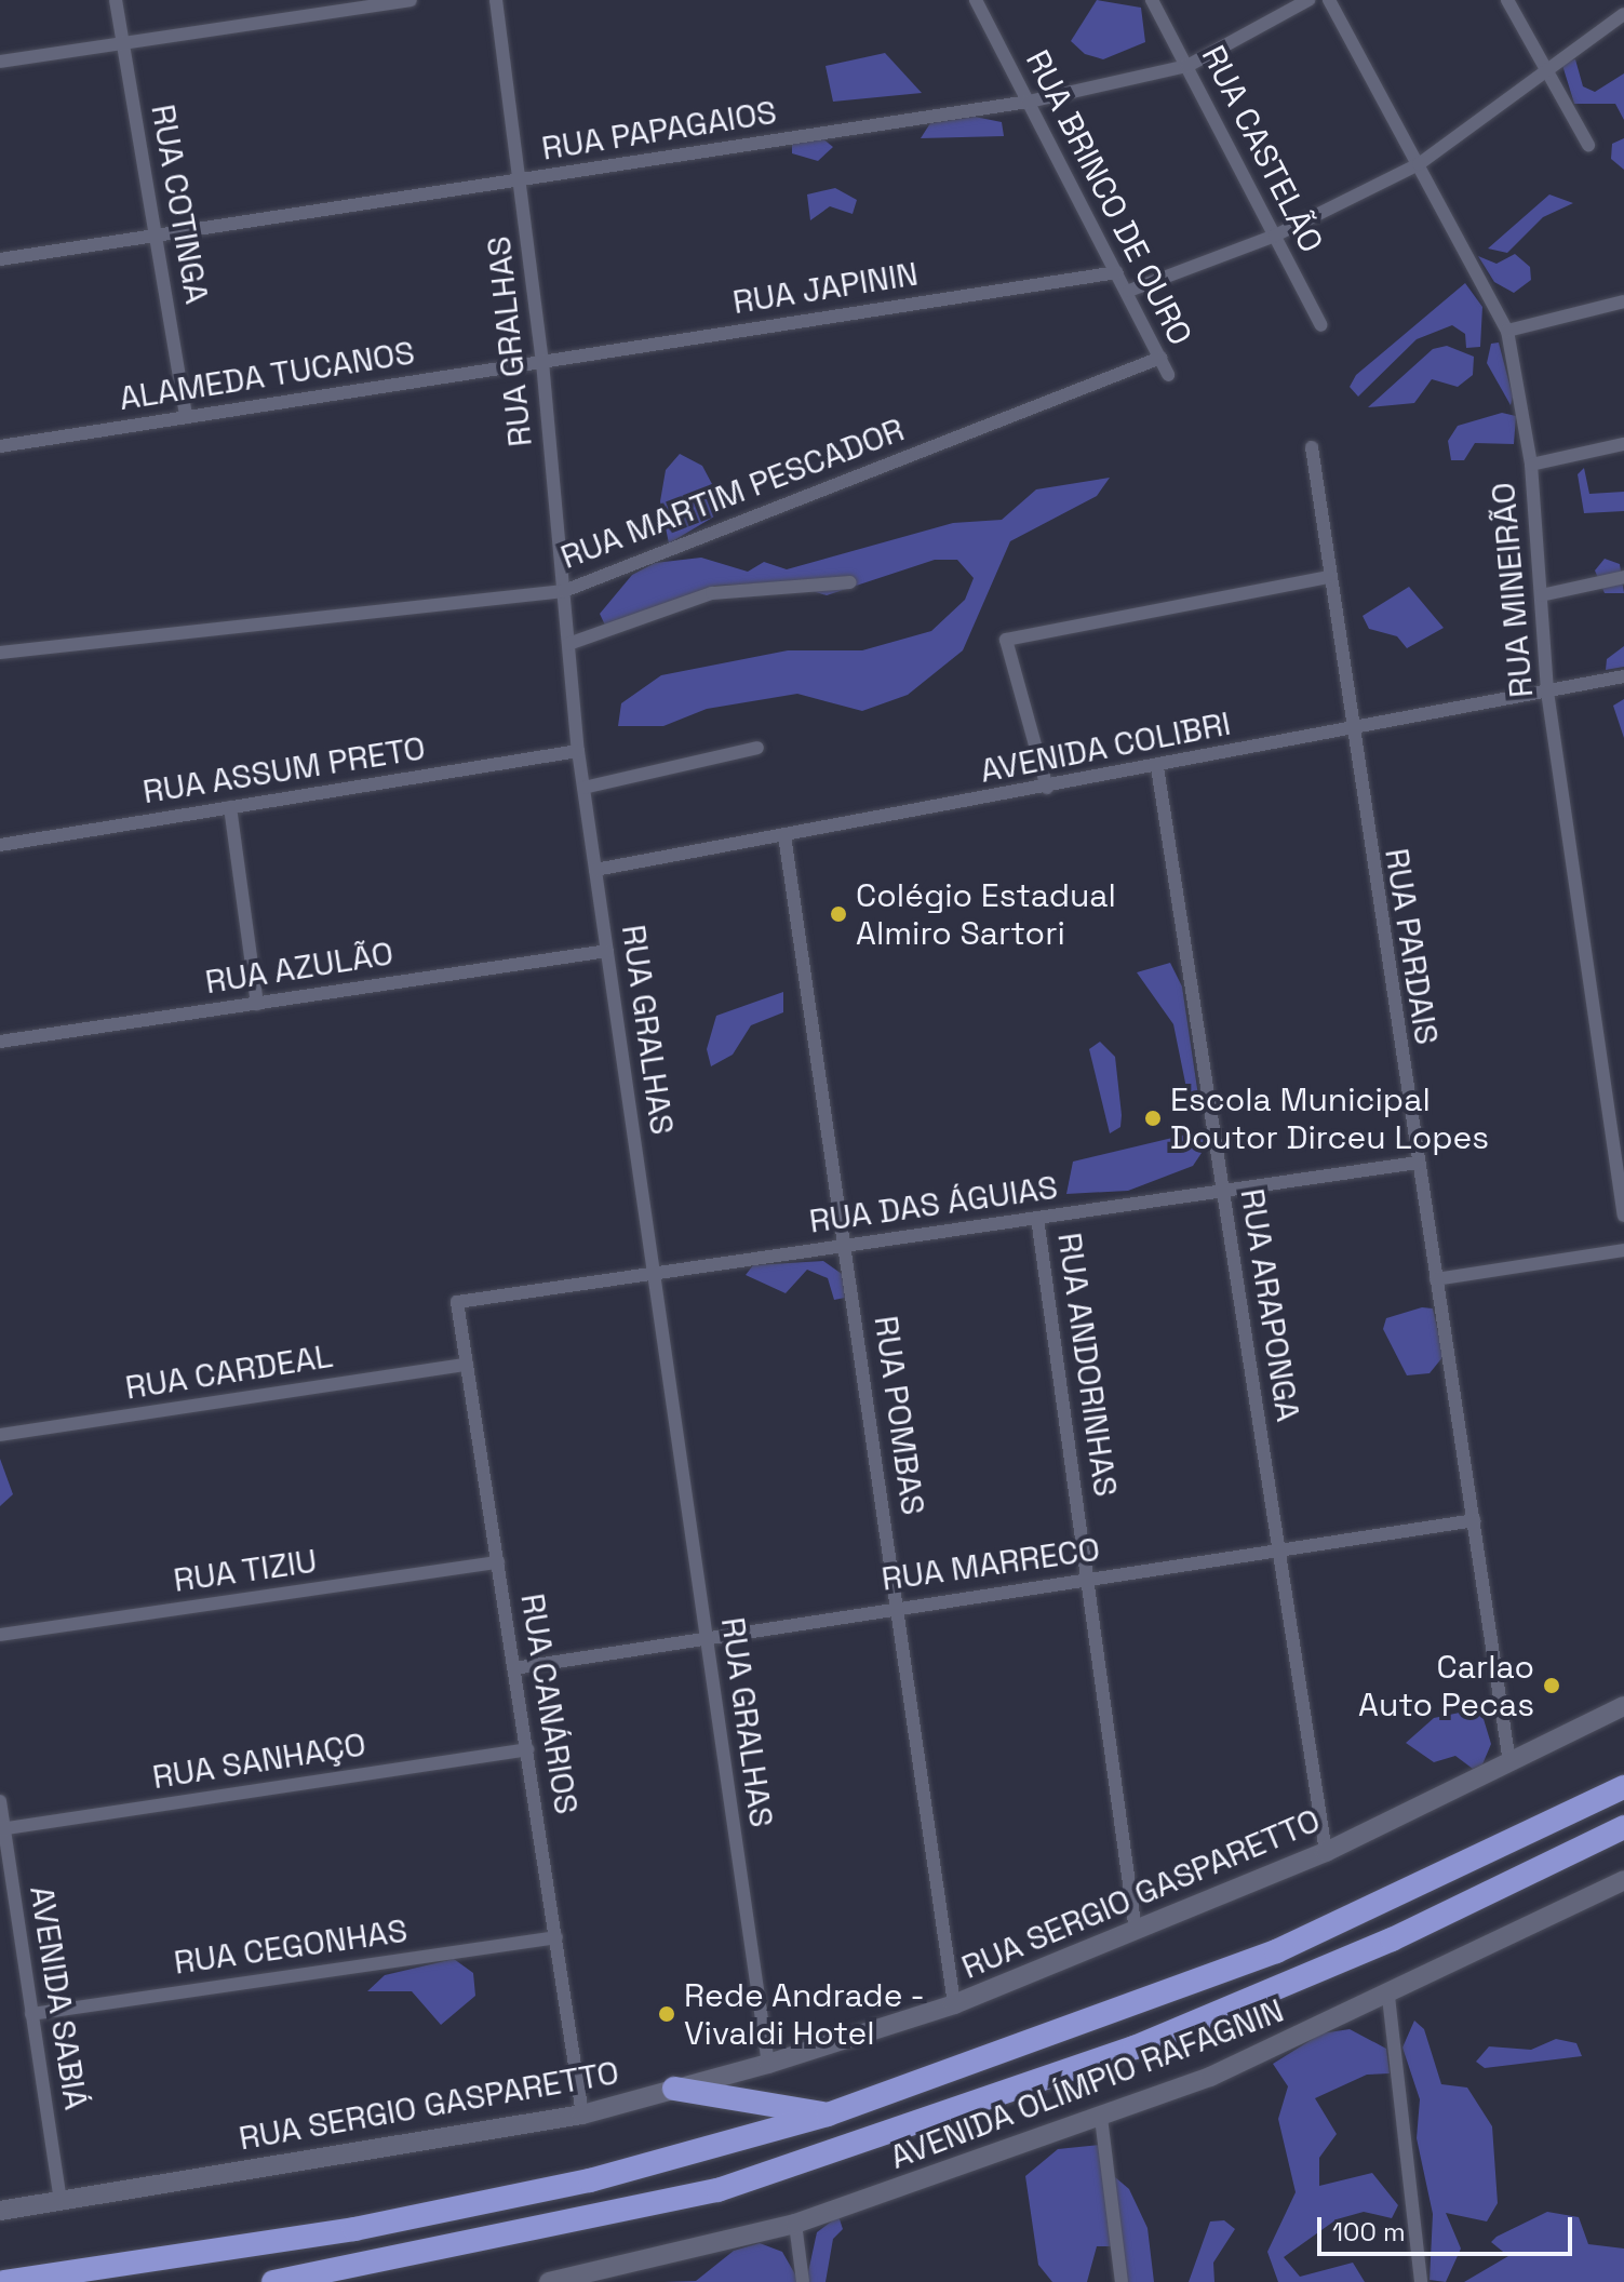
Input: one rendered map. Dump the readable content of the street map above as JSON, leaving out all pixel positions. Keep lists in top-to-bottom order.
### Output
{
  "streets": {
    "street": [
      "RUA PAPAGAIOS",
      "RUA CASTELÃO",
      "RUA BRINCO DE OURO",
      "RUA COTINGA",
      "RUA JAPININ",
      "RUA GRALHAS",
      "ALAMEDA TUCANOS",
      "RUA MARTIM PESCADOR",
      "RUA MINEIRÃO",
      "AVENIDA COLIBRI",
      "RUA ASSUM PRETO",
      "RUA PARDAIS",
      "RUA AZULÃO",
      "RUA DAS ÁGUIAS",
      "RUA ARAPONGA",
      "RUA ANDORINHAS",
      "RUA CARDEAL",
      "RUA POMBAS",
      "RUA MARRECO",
      "RUA TIZIU",
      "RUA CANÁRIOS",
      "RUA SANHAÇO",
      "RUA SERGIO GASPARETTO",
      "RUA CEGONHAS",
      "AVENIDA SABIÁ",
      "AVENIDA OLÍMPIO RAFAGNIN"
    ]
  },
  "crossings": [
    ["RUA PAPAGAIOS", "RUA CASTELÃO"],
    ["RUA PAPAGAIOS", "RUA BRINCO DE OURO"],
    ["RUA PAPAGAIOS", "RUA COTINGA"],
    ["RUA PAPAGAIOS", "RUA GRALHAS"],
    ["RUA BRINCO DE OURO", "RUA JAPININ"],
    ["RUA BRINCO DE OURO", "RUA MARTIM PESCADOR"],
    ["RUA COTINGA", "ALAMEDA TUCANOS"],
    ["RUA JAPININ", "RUA GRALHAS"],
    ["RUA JAPININ", "ALAMEDA TUCANOS"],
    ["RUA GRALHAS", "ALAMEDA TUCANOS"],
    ["RUA GRALHAS", "RUA MARTIM PESCADOR"],
    ["RUA GRALHAS", "AVENIDA COLIBRI"],
    ["RUA GRALHAS", "RUA ASSUM PRETO"],
    ["RUA GRALHAS", "RUA AZULÃO"],
    ["RUA GRALHAS", "RUA DAS ÁGUIAS"],
    ["RUA GRALHAS", "RUA MARRECO"],
    ["RUA GRALHAS", "RUA SERGIO GASPARETTO"],
    ["RUA MINEIRÃO", "AVENIDA COLIBRI"],
    ["AVENIDA COLIBRI", "RUA PARDAIS"],
    ["AVENIDA COLIBRI", "RUA ARAPONGA"],
    ["AVENIDA COLIBRI", "RUA POMBAS"],
    ["RUA PARDAIS", "RUA DAS ÁGUIAS"],
    ["RUA PARDAIS", "RUA MARRECO"],
    ["RUA PARDAIS", "RUA SERGIO GASPARETTO"],
    ["RUA DAS ÁGUIAS", "RUA ARAPONGA"],
    ["RUA DAS ÁGUIAS", "RUA ANDORINHAS"],
    ["RUA DAS ÁGUIAS", "RUA POMBAS"],
    ["RUA DAS ÁGUIAS", "RUA CANÁRIOS"],
    ["RUA ARAPONGA", "RUA MARRECO"],
    ["RUA ARAPONGA", "RUA SERGIO GASPARETTO"],
    ["RUA ANDORINHAS", "RUA MARRECO"],
    ["RUA ANDORINHAS", "RUA SERGIO GASPARETTO"],
    ["RUA CARDEAL", "RUA CANÁRIOS"],
    ["RUA POMBAS", "RUA MARRECO"],
    ["RUA POMBAS", "RUA SERGIO GASPARETTO"],
    ["RUA MARRECO", "RUA CANÁRIOS"],
    ["RUA TIZIU", "RUA CANÁRIOS"],
    ["RUA CANÁRIOS", "RUA SANHAÇO"],
    ["RUA CANÁRIOS", "RUA SERGIO GASPARETTO"],
    ["RUA CANÁRIOS", "RUA CEGONHAS"],
    ["RUA SANHAÇO", "AVENIDA SABIÁ"],
    ["RUA SERGIO GASPARETTO", "AVENIDA SABIÁ"],
    ["RUA CEGONHAS", "AVENIDA SABIÁ"]
  ],
  "places": [
    "Colégio Estadual Almiro Sartori",
    "Escola Municipal Doutor Dirceu Lopes",
    "Carlao Auto Pecas",
    "Rede Andrade - Vivaldi Hotel"
  ],
  "scale_bar": "100 m"
}
